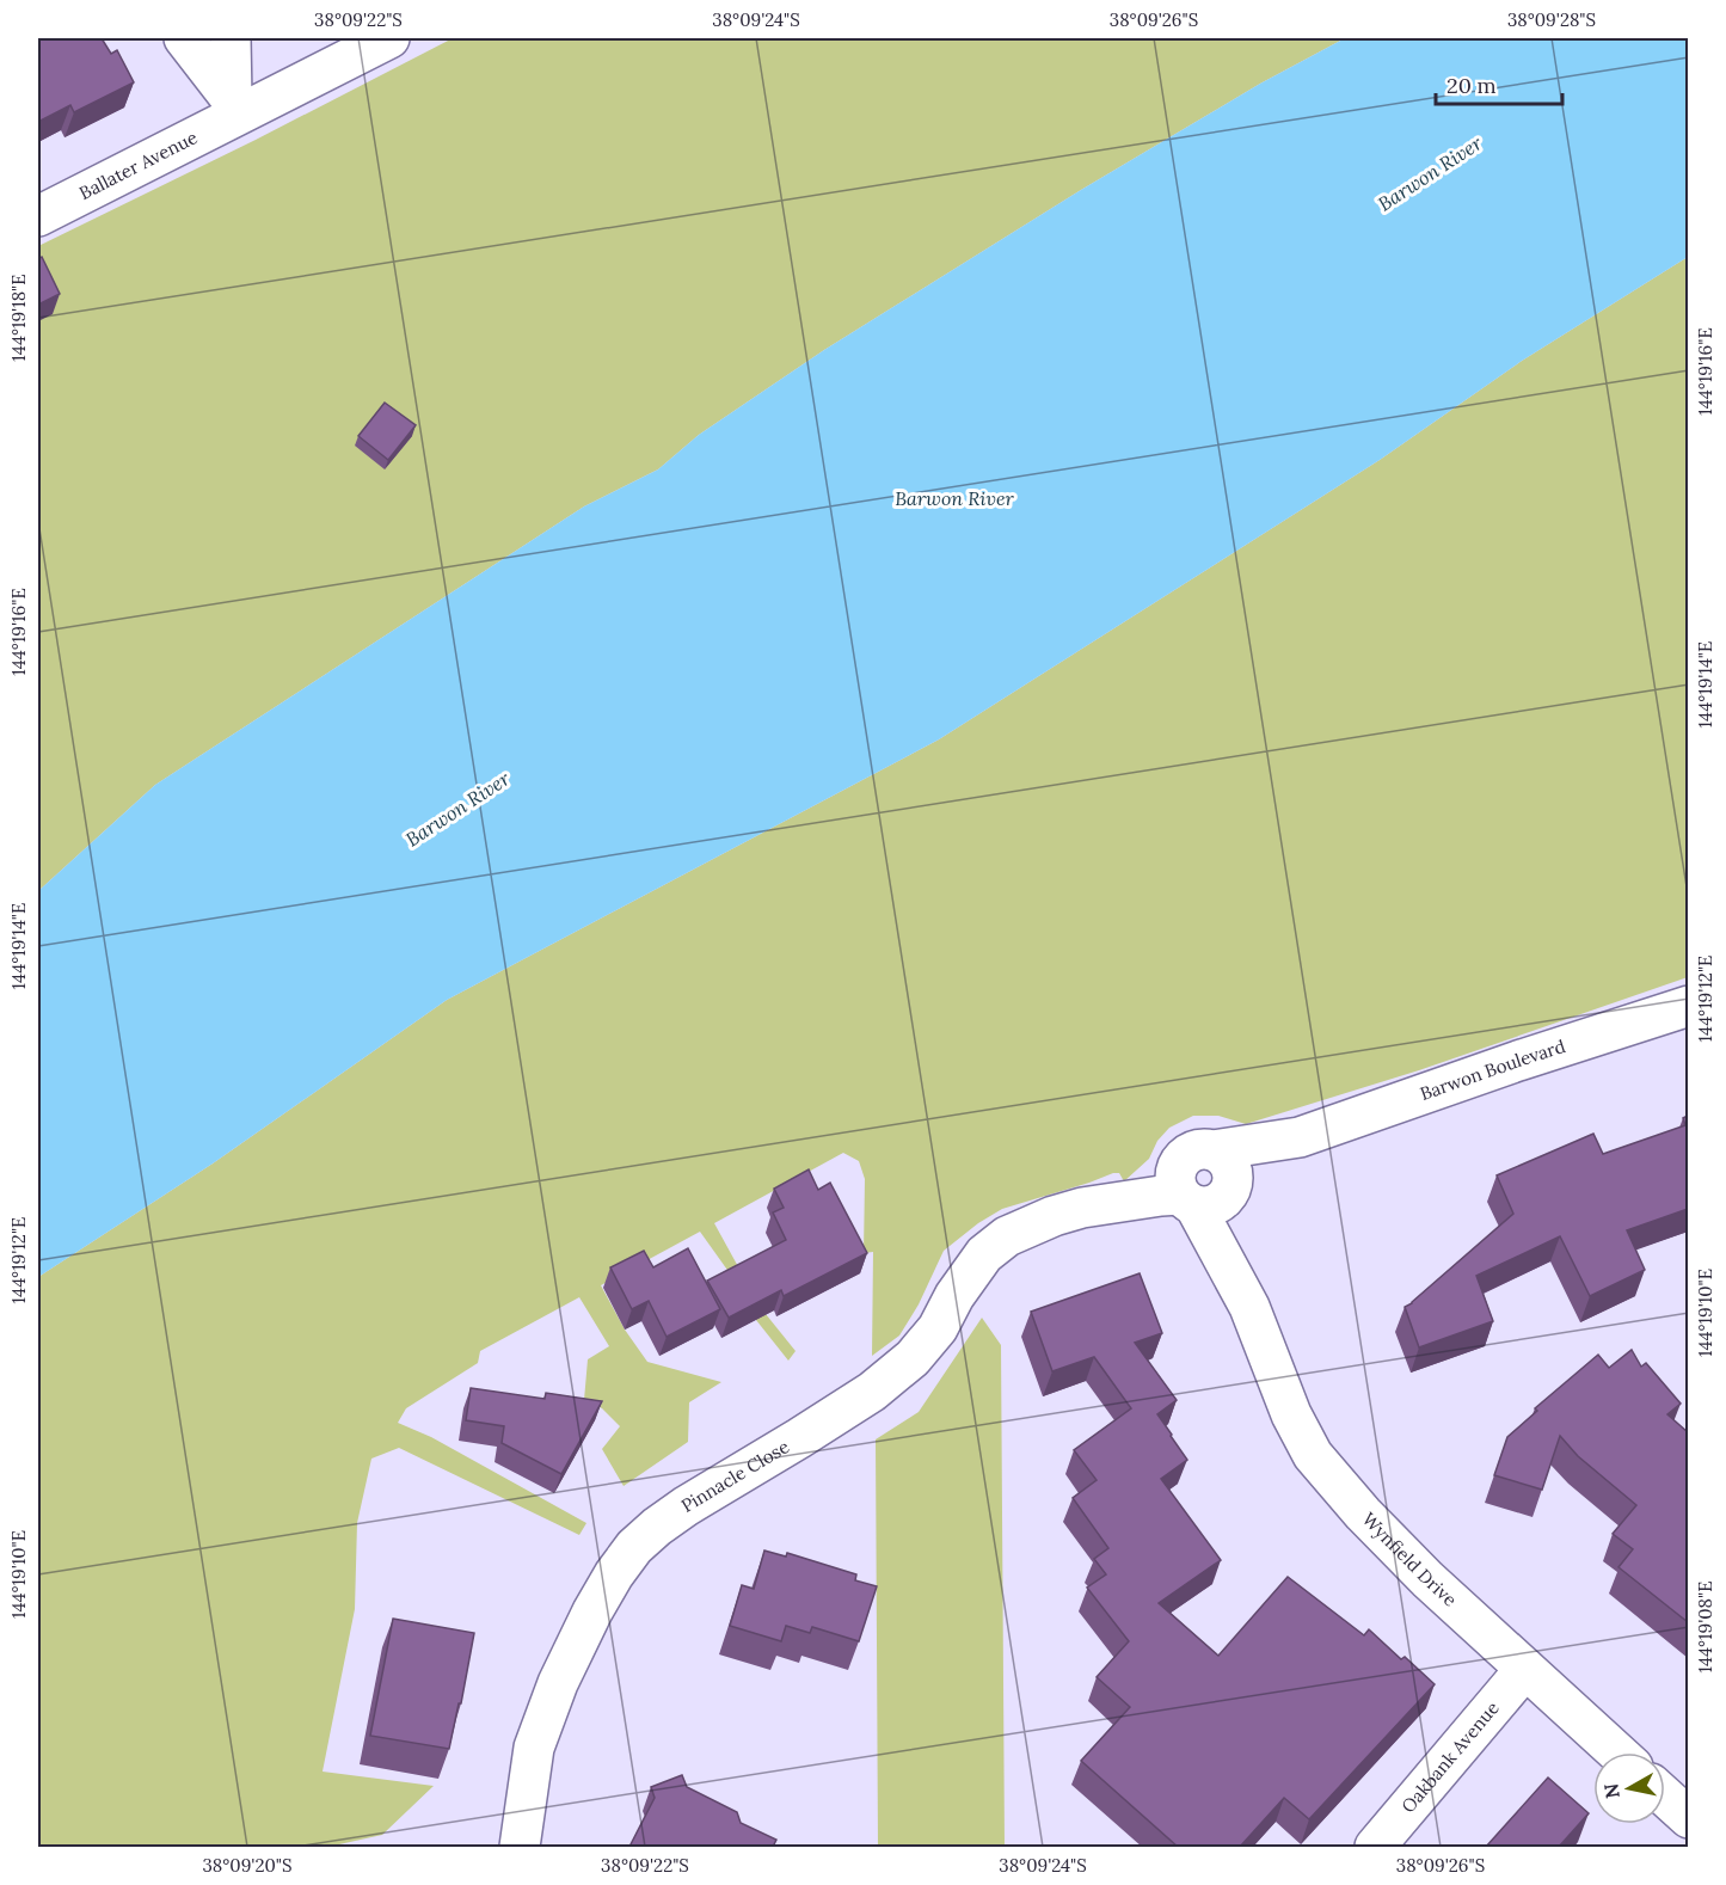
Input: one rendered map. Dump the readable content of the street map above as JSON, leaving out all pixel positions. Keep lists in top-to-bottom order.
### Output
{
  "streets": {
    "street": [
      "Ballater Avenue",
      "Barwon Boulevard",
      "Pinnacle Close",
      "Wynfield Drive",
      "Oakbank Avenue"
    ]
  },
  "crossings": [
    ["Barwon Boulevard", "Pinnacle Close"],
    ["Barwon Boulevard", "Wynfield Drive"],
    ["Pinnacle Close", "Wynfield Drive"],
    ["Wynfield Drive", "Oakbank Avenue"]
  ],
  "water": ["Barwon River"],
  "scale_bar": "20 m",
  "north": "left",
  "coordinates": [
    "38°09'22\"S",
    "38°09'24\"S",
    "38°09'26\"S",
    "38°09'28\"S",
    "144°19'18\"E",
    "144°19'16\"E",
    "144°19'14\"E",
    "144°19'12\"E",
    "144°19'10\"E",
    "144°19'08\"E",
    "38°09'20\"S"
  ]
}
